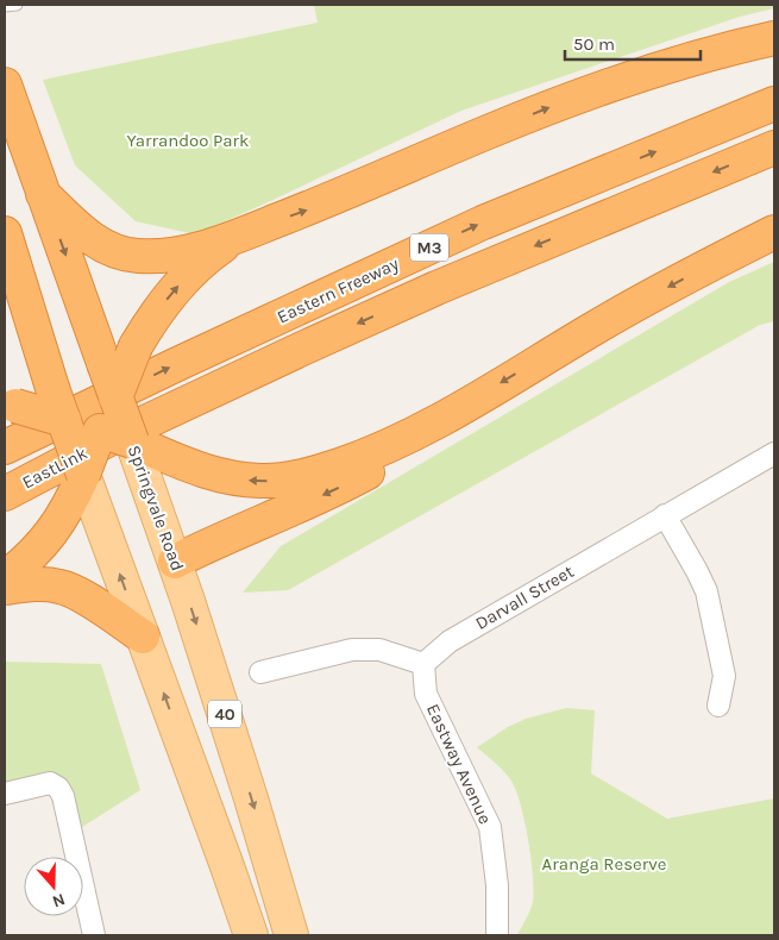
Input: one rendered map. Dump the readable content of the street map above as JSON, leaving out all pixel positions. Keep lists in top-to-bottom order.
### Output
{
  "streets": {
    "highway": [
      "M3",
      "Eastern Freeway",
      "EastLink",
      "Springvale Road",
      "40"
    ],
    "street": ["Darvall Street", "Eastway Avenue"]
  },
  "crossings": [
    ["Eastern Freeway", "EastLink"],
    ["Eastern Freeway", "Springvale Road"],
    ["EastLink", "Springvale Road"],
    ["Darvall Street", "Eastway Avenue"]
  ],
  "parks": ["Yarrandoo Park", "Aranga Reserve"],
  "scale_bar": "50 m",
  "north": "bottom"
}
